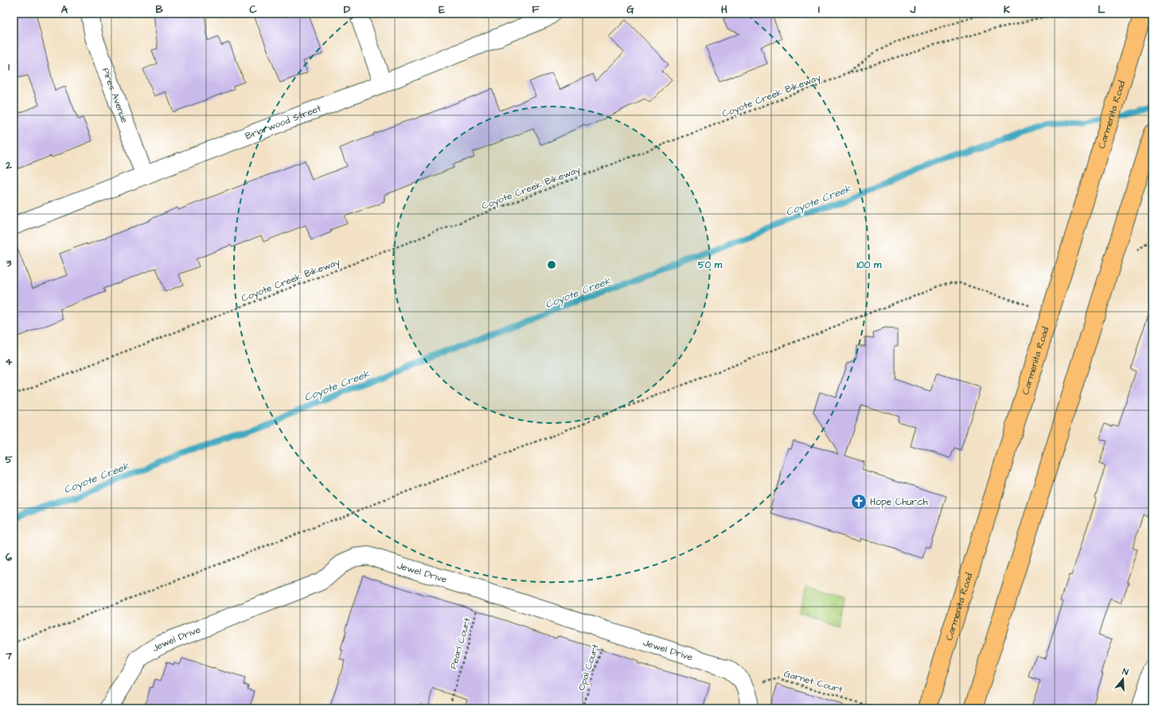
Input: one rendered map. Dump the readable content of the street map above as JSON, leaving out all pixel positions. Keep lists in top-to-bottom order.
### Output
{
  "streets": {
    "main road": ["Carmenita Road"],
    "street": ["Pires Avenue", "Briarwood Street", "Jewel Drive"],
    "path": [
      "Coyote Creek Bikeway",
      "Pearl Court",
      "Opal Court",
      "Garnet Court"
    ]
  },
  "crossings": [
    ["Pires Avenue", "Briarwood Street"],
    ["Jewel Drive", "Pearl Court"],
    ["Jewel Drive", "Opal Court"],
    ["Jewel Drive", "Garnet Court"]
  ],
  "water": ["Coyote Creek"],
  "places": {
    "church": ["Hope Church"]
  },
  "north": "top",
  "grid": {
    "columns": [
      "A",
      "B",
      "C",
      "D",
      "E",
      "F",
      "G",
      "H",
      "I",
      "J",
      "K",
      "L"
    ],
    "rows": [
      "1",
      "2",
      "3",
      "4",
      "5",
      "6",
      "7"
    ]
  },
  "rings": ["50 m", "100 m"]
}
